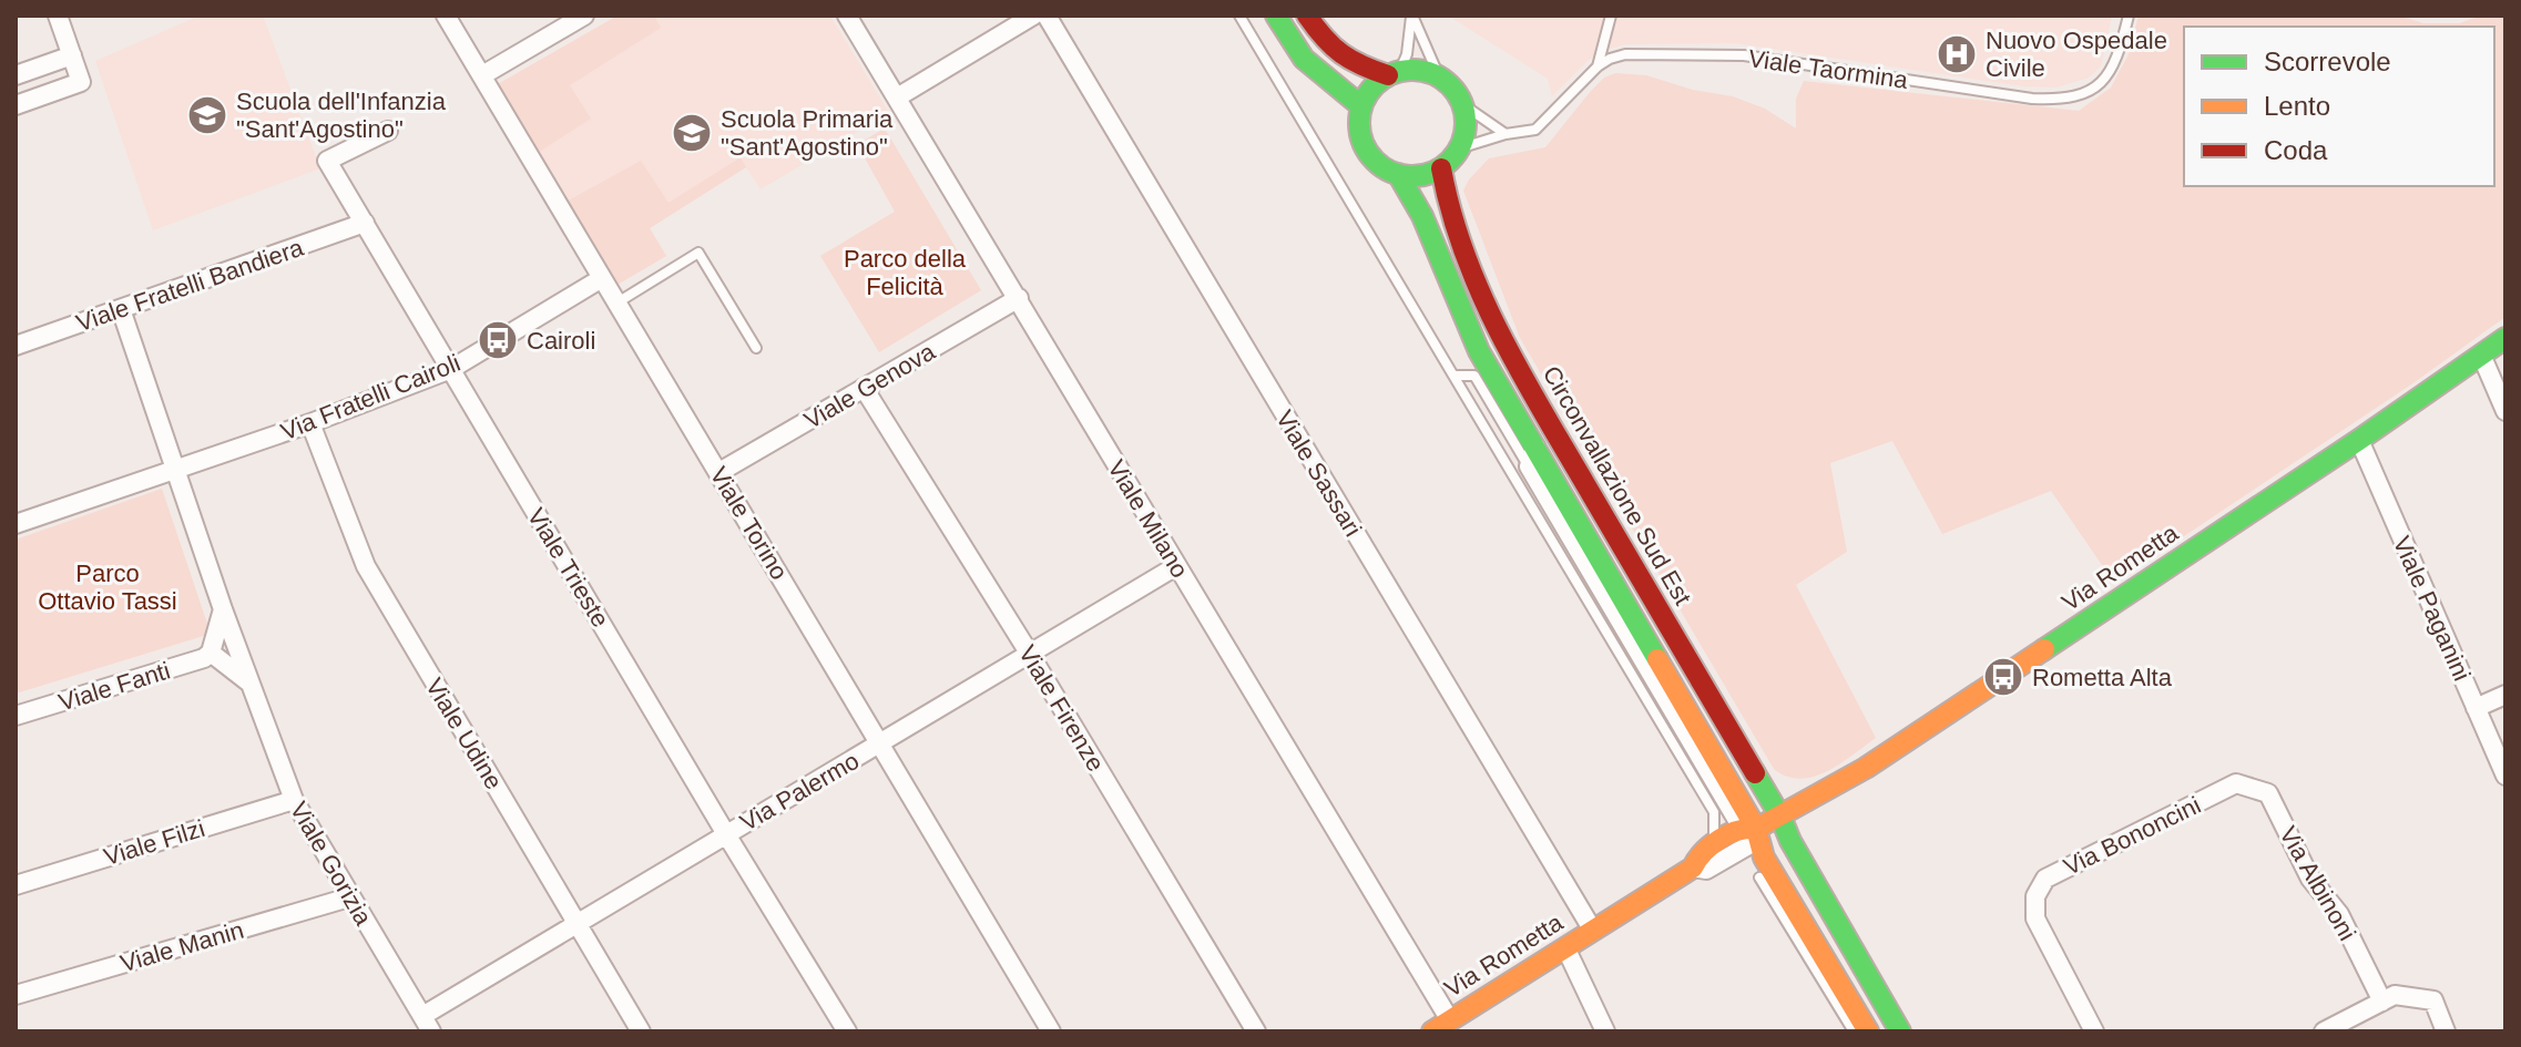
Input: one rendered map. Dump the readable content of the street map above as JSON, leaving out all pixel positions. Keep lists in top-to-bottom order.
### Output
{
  "streets": {
    "main road": ["Circonvallazione Sud Est", "Via Rometta"],
    "street": [
      "Viale Fratelli Bandiera",
      "Viale Genova",
      "Via Fratelli Cairoli",
      "Viale Sassari",
      "Viale Milano",
      "Viale Torino",
      "Viale Trieste",
      "Viale Paganini",
      "Viale Fanti",
      "Viale Firenze",
      "Viale Udine",
      "Via Palermo",
      "Via Bononcini",
      "Viale Filzi",
      "Viale Gorizia",
      "Via Albinoni",
      "Viale Manin"
    ],
    "lane": ["Viale Taormina"]
  },
  "crossings": [
    ["Viale Taormina", "Circonvallazione Sud Est"],
    ["Viale Fratelli Bandiera", "Viale Trieste"],
    ["Viale Fratelli Bandiera", "Viale Gorizia"],
    ["Viale Genova", "Viale Milano"],
    ["Viale Genova", "Viale Torino"],
    ["Viale Genova", "Viale Firenze"],
    ["Via Fratelli Cairoli", "Viale Torino"],
    ["Via Fratelli Cairoli", "Viale Trieste"],
    ["Via Fratelli Cairoli", "Viale Udine"],
    ["Via Fratelli Cairoli", "Viale Gorizia"],
    ["Viale Sassari", "Via Rometta"],
    ["Circonvallazione Sud Est", "Via Rometta"],
    ["Viale Milano", "Via Rometta"],
    ["Viale Milano", "Via Palermo"],
    ["Viale Torino", "Via Palermo"],
    ["Viale Trieste", "Via Palermo"],
    ["Via Rometta", "Viale Paganini"],
    ["Viale Firenze", "Via Palermo"],
    ["Viale Udine", "Via Palermo"],
    ["Via Palermo", "Viale Gorizia"],
    ["Via Bononcini", "Via Albinoni"],
    ["Viale Filzi", "Viale Gorizia"],
    ["Viale Gorizia", "Viale Manin"]
  ],
  "parks": ["Parco della Felicità", "Parco Ottavio Tassi"],
  "places": {
    "hospital": ["Nuovo Ospedale Civile"],
    "school or university": ["Scuola dell'Infanzia \"Sant'Agostino\"", "Scuola Primaria \"Sant'Agostino\""],
    "bus stop": ["Cairoli", "Rometta Alta"]
  },
  "legend": ["Scorrevole", "Lento", "Coda"]
}
